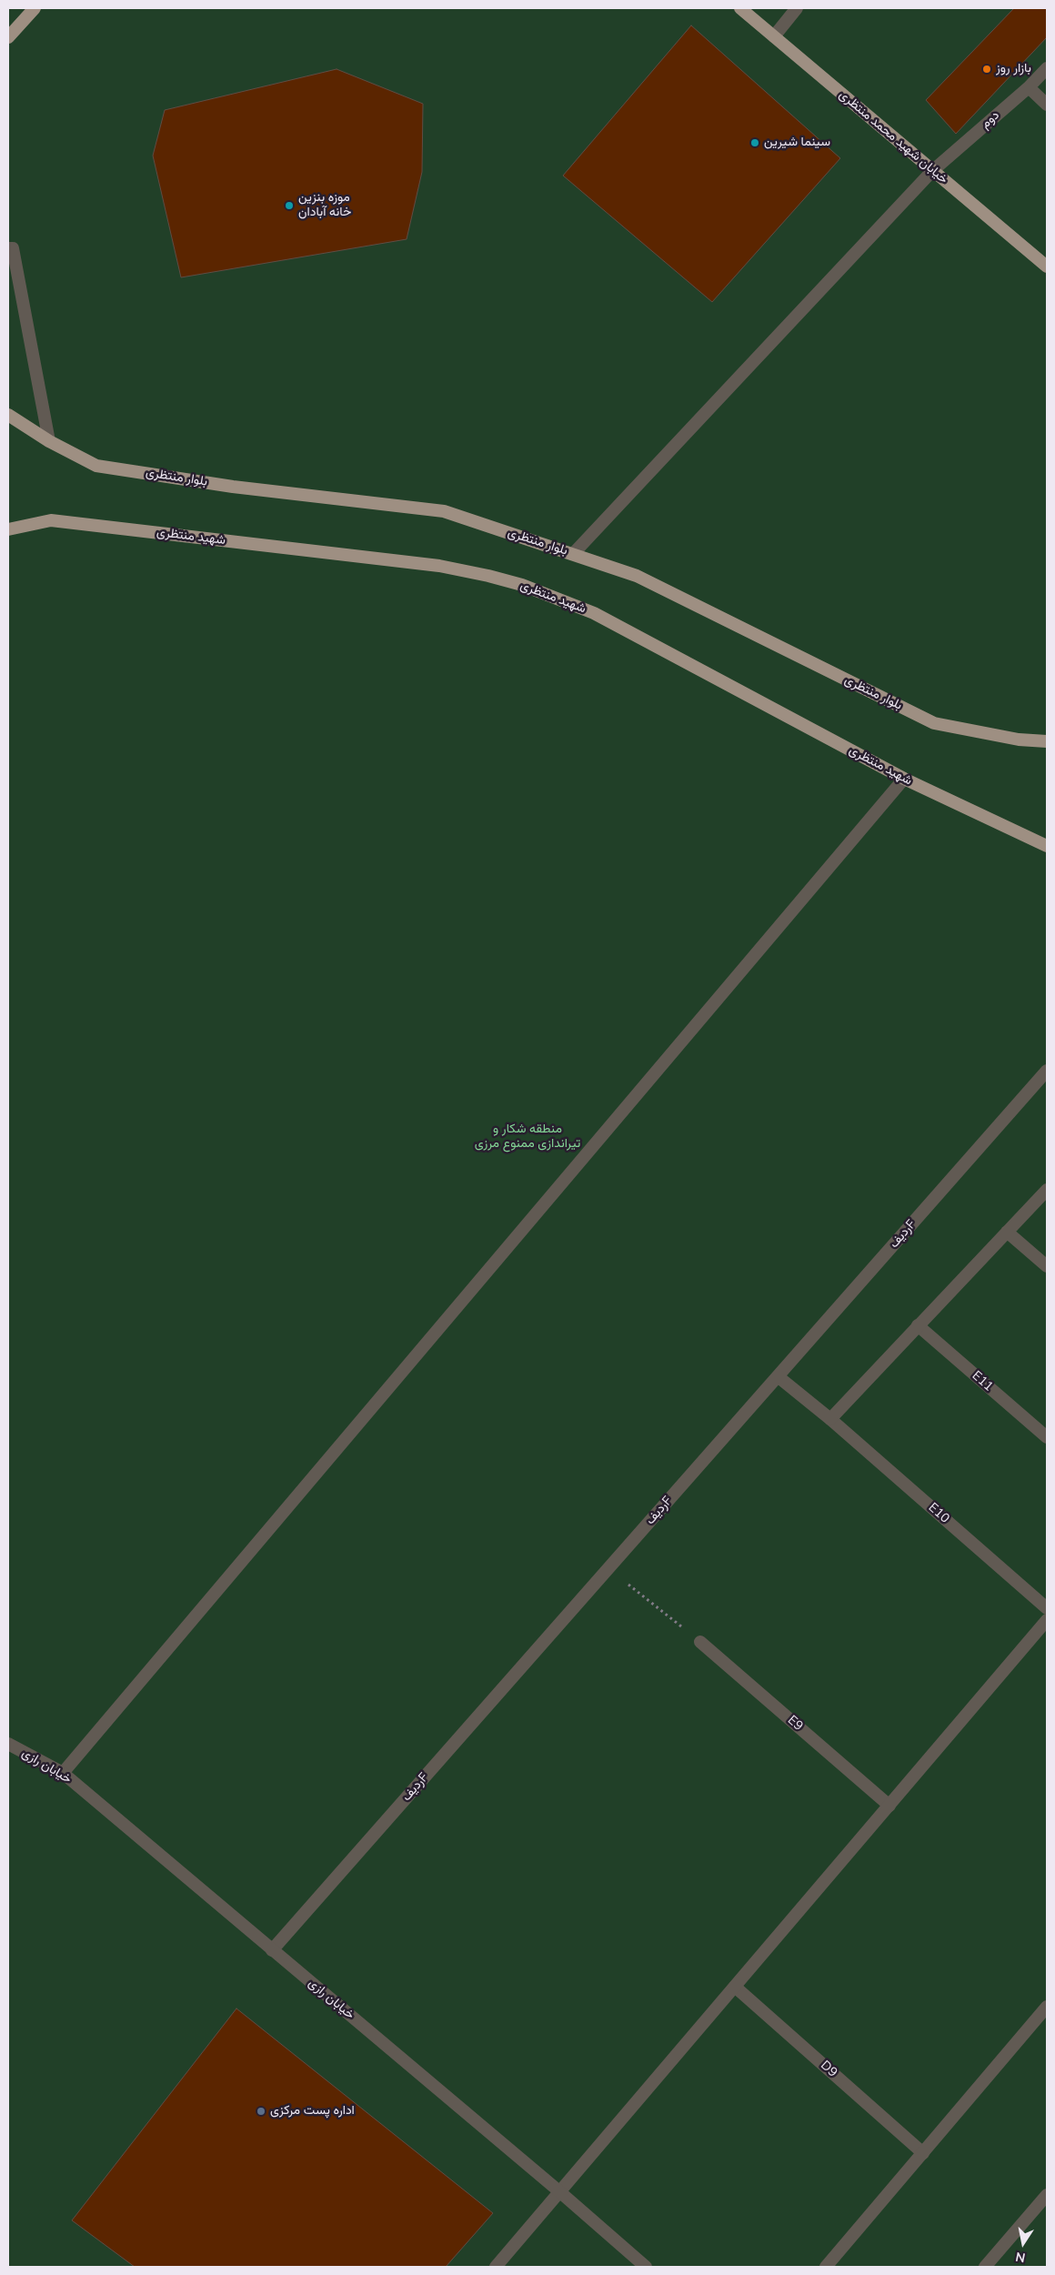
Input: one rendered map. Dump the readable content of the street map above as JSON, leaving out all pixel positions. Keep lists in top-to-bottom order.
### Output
{
  "streets": {
    "main road": ["خیابان شهید محمد منتظری", "بلوار منتظری", "شهید منتظری"],
    "street": [
      "دوم",
      "ردیفF",
      "E11",
      "E10",
      "E9",
      "خیابان رازی",
      "D9"
    ]
  },
  "crossings": [
    ["دوم", "خیابان شهید محمد منتظری"],
    ["دوم", "بلوار منتظری"],
    ["ردیفF", "E10"],
    ["ردیفF", "خیابان رازی"]
  ],
  "parks": ["منطقه شکار و تیراندازی ممنوع مرزی"],
  "places": [
    "بازار روز",
    "سینما شیرین",
    "موزه بنزین خانه آبادان",
    "اداره پست مرکزی"
  ],
  "north": "bottom"
}
